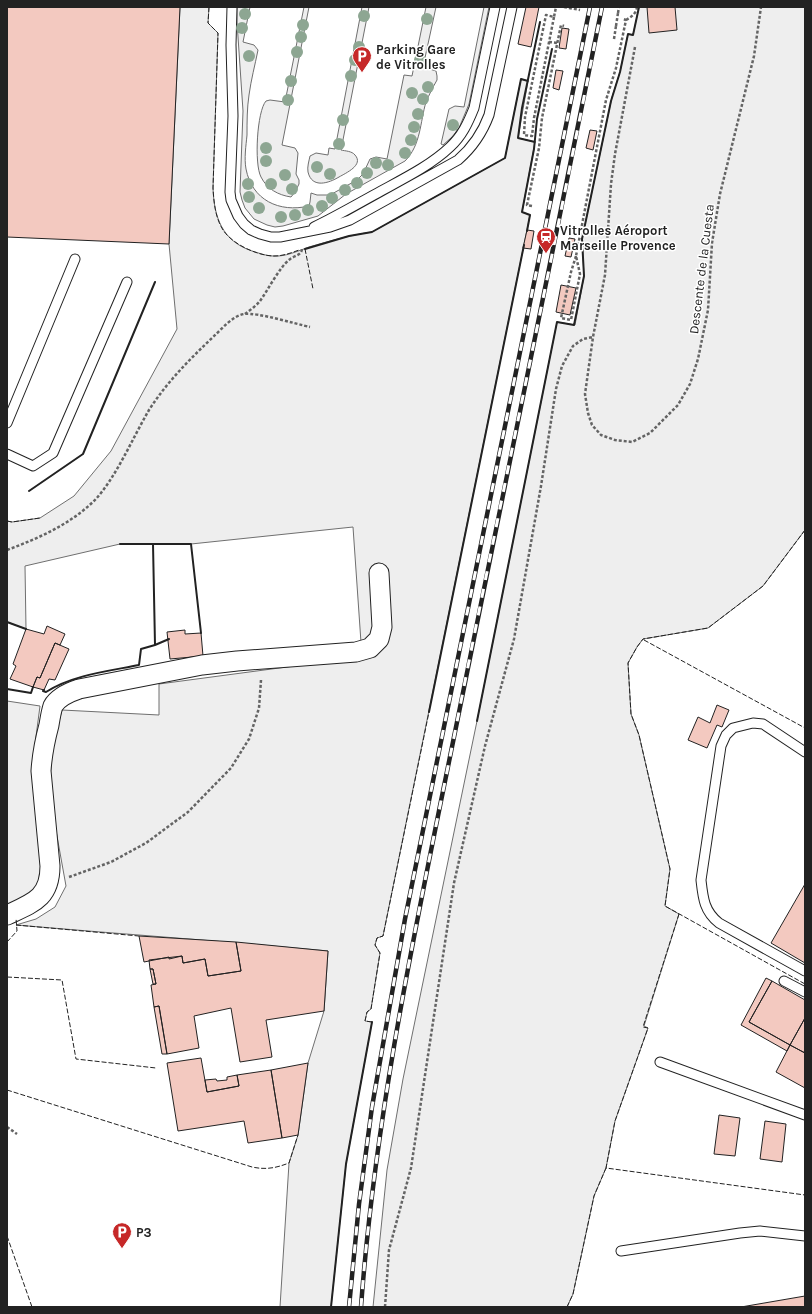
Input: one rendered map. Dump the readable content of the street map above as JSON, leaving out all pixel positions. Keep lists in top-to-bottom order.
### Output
{
  "streets": {
    "path": ["Descente de la Cuesta"]
  },
  "places": {
    "parking": ["Parking Gare de Vitrolles", "P3"],
    "station": ["Vitrolles Aéroport Marseille Provence"]
  }
}
